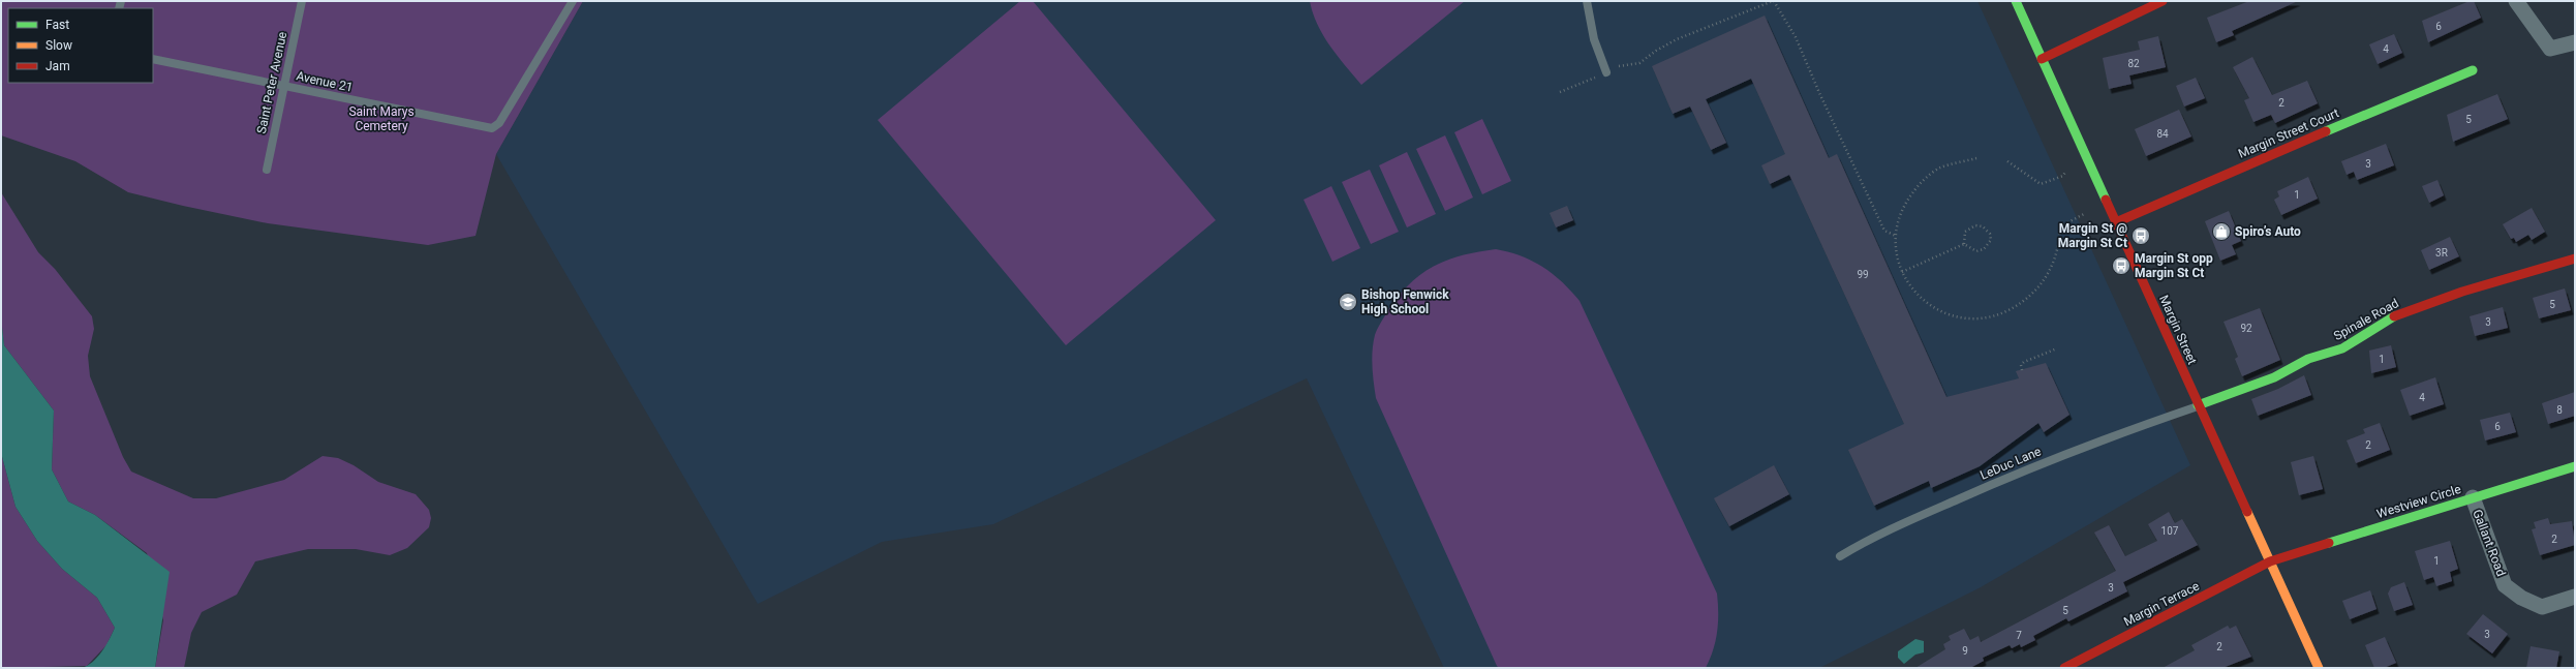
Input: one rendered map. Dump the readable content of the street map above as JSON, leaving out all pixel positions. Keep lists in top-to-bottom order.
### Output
{
  "streets": {
    "street": [
      "Margin Street Court",
      "Spinale Road",
      "Margin Street",
      "Westview Circle",
      "Gallant Road",
      "Margin Terrace"
    ],
    "lane": ["Avenue 21", "Saint Peter Avenue", "LeDuc Lane"]
  },
  "crossings": [
    ["Avenue 21", "Saint Peter Avenue"],
    ["Margin Street Court", "Margin Street"],
    ["Spinale Road", "Margin Street"],
    ["Spinale Road", "LeDuc Lane"],
    ["Margin Street", "LeDuc Lane"],
    ["Margin Street", "Westview Circle"],
    ["Margin Street", "Margin Terrace"],
    ["Westview Circle", "Gallant Road"],
    ["Westview Circle", "Margin Terrace"]
  ],
  "parks": ["Saint Marys Cemetery"],
  "places": {
    "shop": ["Spiro’s Auto"],
    "bus stop": ["Margin St @ Margin St Ct", "Margin St opp Margin St Ct"],
    "school or university": ["Bishop Fenwick High School"]
  },
  "house_numbers": [
    "6",
    "4",
    "82",
    "2",
    "5",
    "84",
    "3",
    "1",
    "3R",
    "99",
    "5",
    "3",
    "92",
    "1",
    "4",
    "8",
    "6",
    "2",
    "107",
    "2",
    "1",
    "3",
    "5",
    "3",
    "7",
    "2",
    "9"
  ],
  "legend": ["Fast", "Slow", "Jam"]
}
